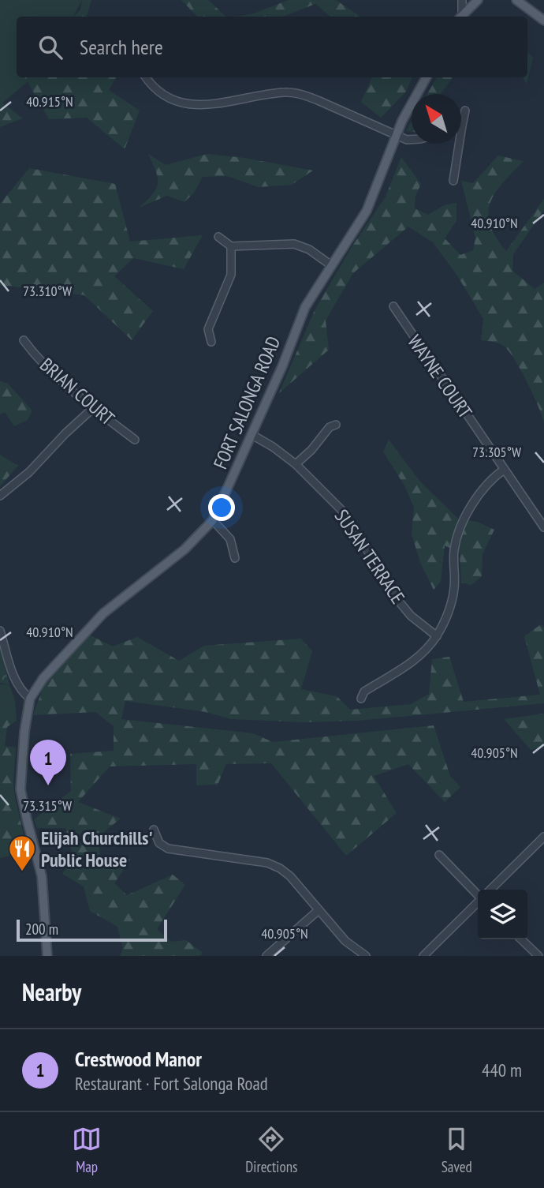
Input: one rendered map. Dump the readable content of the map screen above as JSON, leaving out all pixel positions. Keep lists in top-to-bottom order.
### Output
{
  "streets": {
    "main road": ["FORT SALONGA ROAD"],
    "street": ["WAYNE COURT", "BRIAN COURT", "SUSAN TERRACE"]
  },
  "crossings": [
    ["FORT SALONGA ROAD", "SUSAN TERRACE"]
  ],
  "places": {
    "restaurant": ["Elijah Churchills' Public House"]
  },
  "scale_bar": "200 m",
  "north": "top left",
  "page": {
    "search": "Search here",
    "pins": "1",
    "scale": "200 m",
    "heading": "Nearby",
    "list": [
      {
        "mark": "1",
        "name": "Crestwood Manor",
        "note": "Restaurant · Fort Salonga Road",
        "value": "440 m"
      }
    ],
    "nav": ["Map", "Directions", "Saved"]
  },
  "coordinates": [
    "40.915°N",
    "40.910°N",
    "73.310°W",
    "73.305°W",
    "40.905°N",
    "73.315°W"
  ]
}
